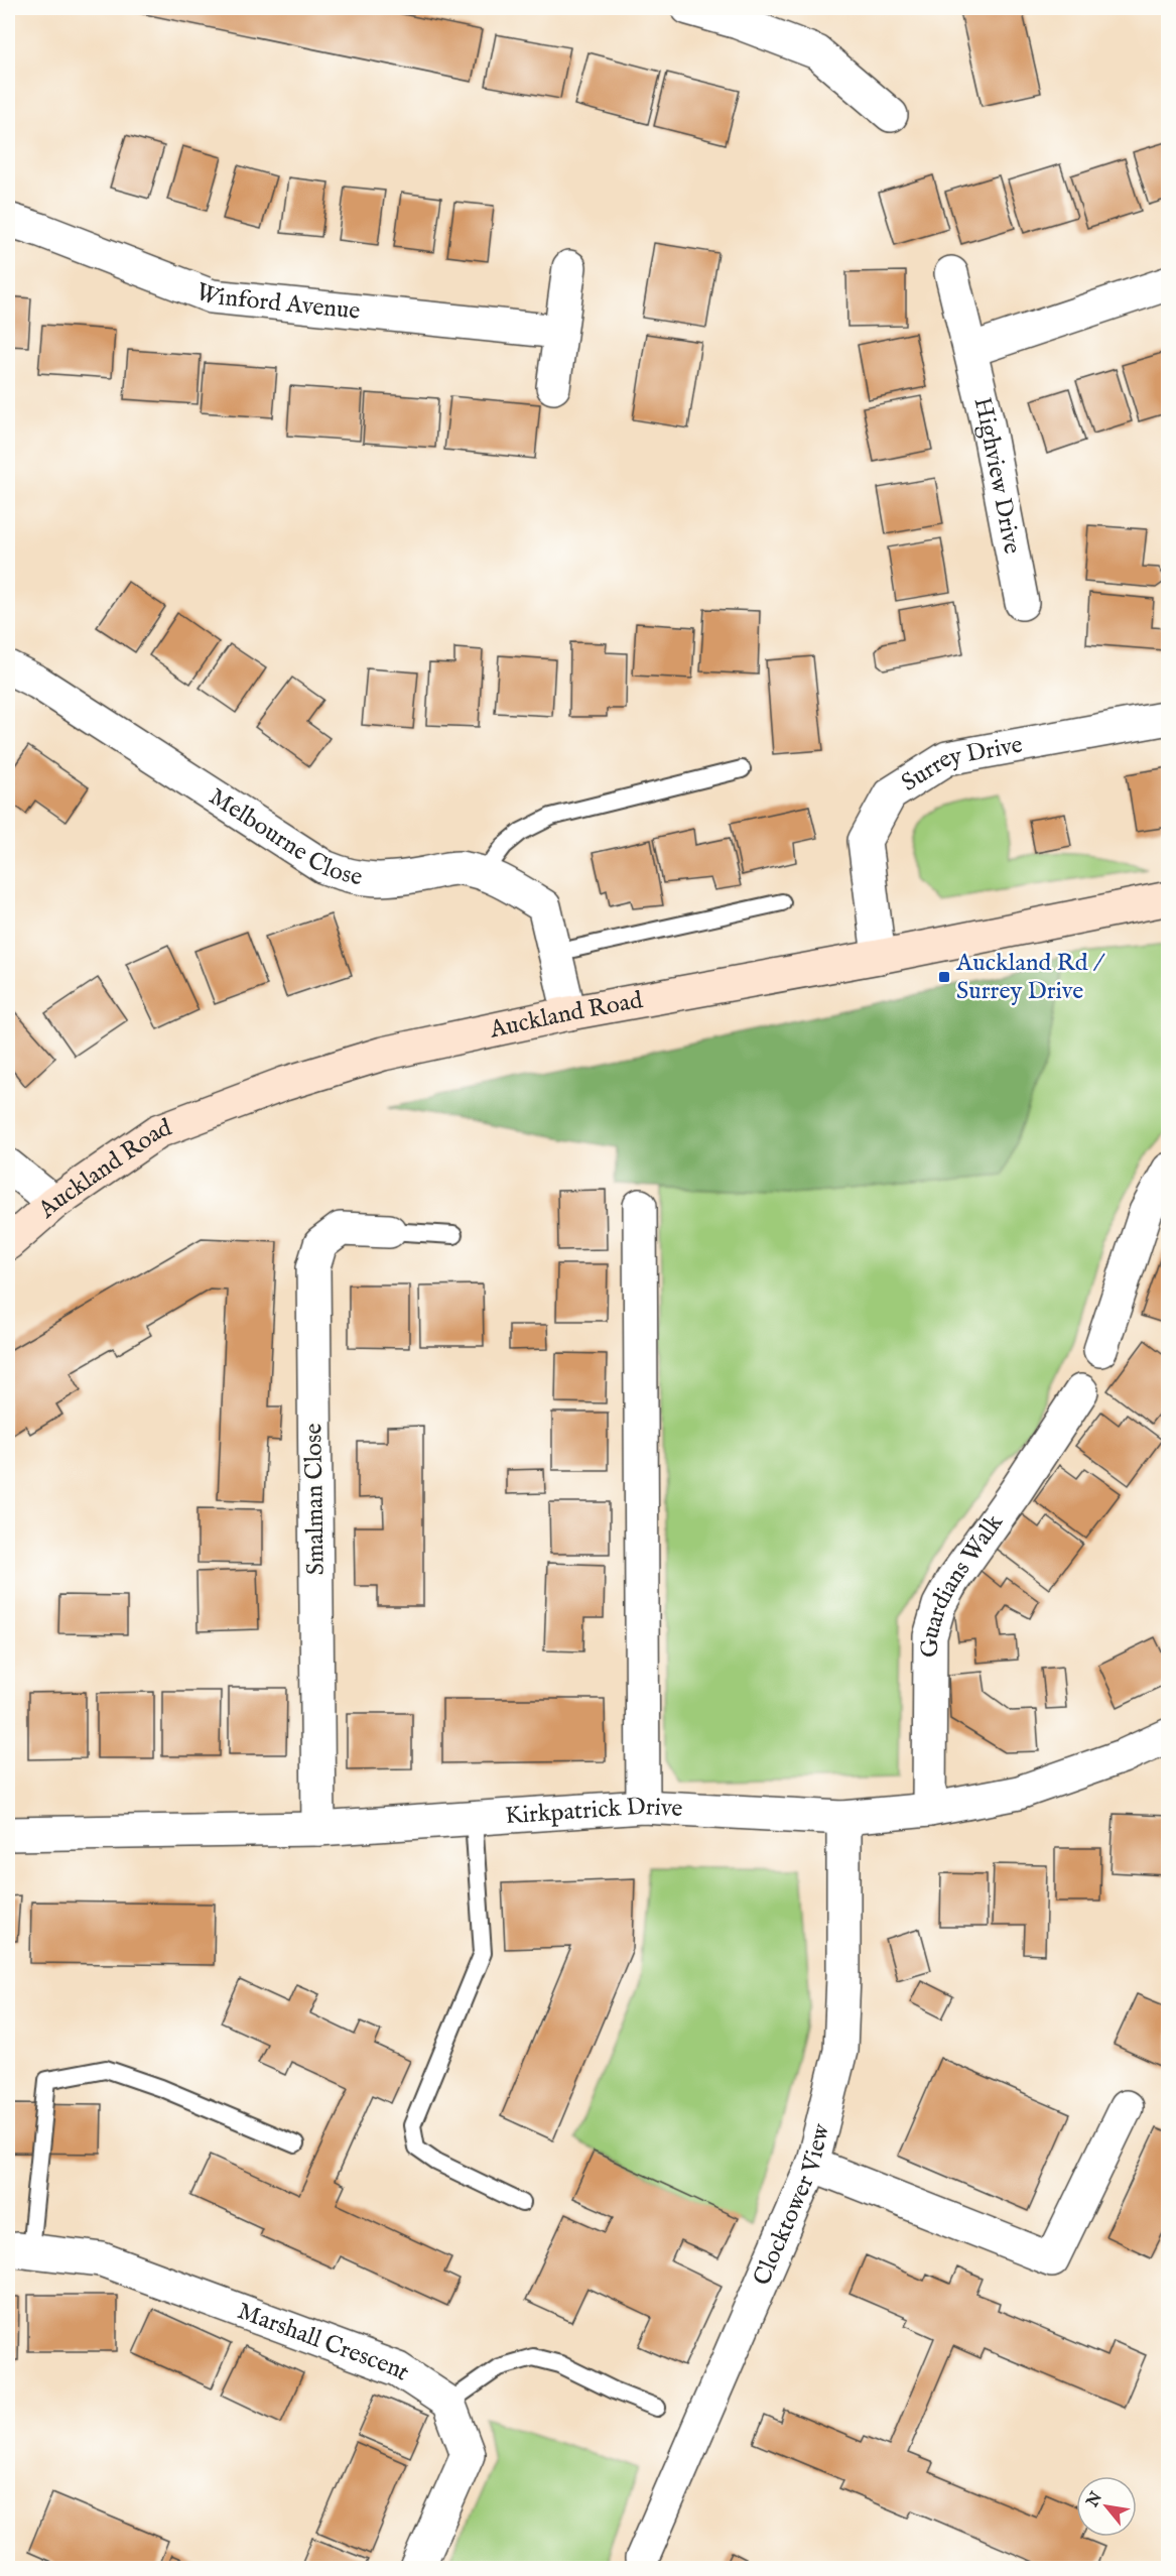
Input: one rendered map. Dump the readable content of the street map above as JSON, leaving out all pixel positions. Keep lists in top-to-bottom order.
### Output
{
  "streets": {
    "street": [
      "Winford Avenue",
      "Highview Drive",
      "Surrey Drive",
      "Melbourne Close",
      "Auckland Road",
      "Smalman Close",
      "Guardians Walk",
      "Kirkpatrick Drive",
      "Clocktower View",
      "Marshall Crescent"
    ]
  },
  "crossings": [
    ["Surrey Drive", "Auckland Road"],
    ["Melbourne Close", "Auckland Road"],
    ["Smalman Close", "Kirkpatrick Drive"],
    ["Guardians Walk", "Kirkpatrick Drive"],
    ["Kirkpatrick Drive", "Clocktower View"]
  ],
  "places": {
    "transit": ["Auckland Rd / Surrey Drive"]
  },
  "north": "top left"
}
